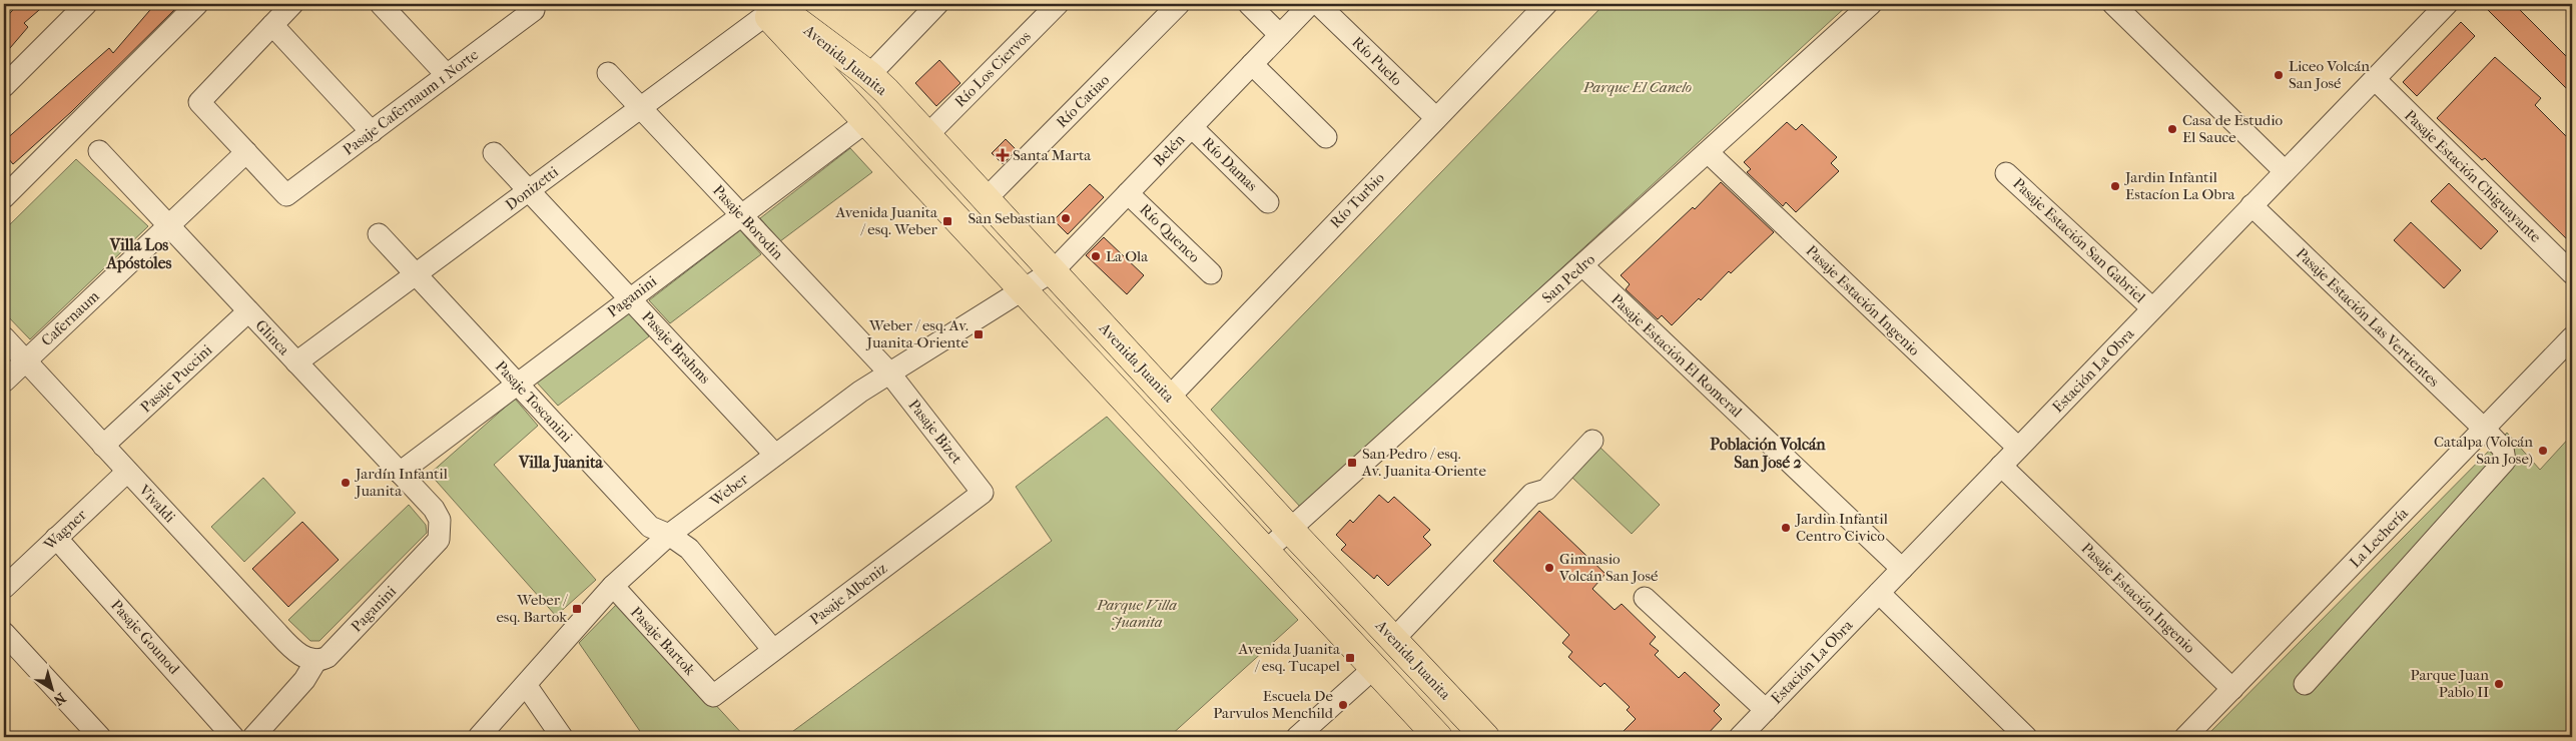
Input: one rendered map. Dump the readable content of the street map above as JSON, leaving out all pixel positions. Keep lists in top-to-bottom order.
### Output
{
  "streets": {
    "main road": ["Avenida Juanita"],
    "street": [
      "Río Puelo",
      "Río Los Ciervos",
      "Río Catiao",
      "Pasaje Cafernaum 1 Norte",
      "Belén",
      "Río Damas",
      "Pasaje Estación Chiguayante",
      "Donizetti",
      "Río Turbio",
      "Pasaje Borodin",
      "Río Quenco",
      "Pasaje Estación San Gabriel",
      "San Pedro",
      "Paganini",
      "Pasaje Estación Ingenio",
      "Pasaje Estación Las Vertientes",
      "Cafernaum",
      "Glinca",
      "Pasaje Brahms",
      "Pasaje Estación El Romeral",
      "Estación La Obra",
      "Pasaje Puccini",
      "Pasaje Toscanini",
      "Pasaje Bizet",
      "Weber",
      "Vivaldi",
      "Wagner",
      "La Lechería",
      "Pasaje Albeniz",
      "Pasaje Gounod",
      "Pasaje Bartok"
    ]
  },
  "crossings": [
    ["Avenida Juanita", "Río Los Ciervos"],
    ["Avenida Juanita", "Río Catiao"],
    ["Avenida Juanita", "Belén"],
    ["Avenida Juanita", "Donizetti"],
    ["Avenida Juanita", "Río Turbio"],
    ["Avenida Juanita", "San Pedro"],
    ["Avenida Juanita", "Paganini"],
    ["Avenida Juanita", "Weber"],
    ["Río Puelo", "Río Turbio"],
    ["Pasaje Cafernaum 1 Norte", "Cafernaum"],
    ["Belén", "Río Damas"],
    ["Belén", "Río Quenco"],
    ["Belén", "Weber"],
    ["Pasaje Estación Chiguayante", "Estación La Obra"],
    ["Donizetti", "Pasaje Borodin"],
    ["Donizetti", "Glinca"],
    ["Donizetti", "Pasaje Brahms"],
    ["Donizetti", "Pasaje Toscanini"],
    ["Pasaje Borodin", "Paganini"],
    ["Pasaje Borodin", "Pasaje Bizet"],
    ["Pasaje Borodin", "Weber"],
    ["Pasaje Estación San Gabriel", "Estación La Obra"],
    ["San Pedro", "Pasaje Estación Ingenio"],
    ["San Pedro", "Pasaje Estación El Romeral"],
    ["Paganini", "Glinca"],
    ["Paganini", "Pasaje Brahms"],
    ["Paganini", "Pasaje Toscanini"],
    ["Paganini", "Vivaldi"],
    ["Pasaje Estación Ingenio", "Estación La Obra"],
    ["Pasaje Estación Ingenio", "La Lechería"],
    ["Pasaje Estación Las Vertientes", "Estación La Obra"],
    ["Pasaje Estación Las Vertientes", "La Lechería"],
    ["Cafernaum", "Glinca"],
    ["Cafernaum", "Vivaldi"],
    ["Glinca", "Pasaje Puccini"],
    ["Pasaje Brahms", "Weber"],
    ["Pasaje Estación El Romeral", "Estación La Obra"],
    ["Pasaje Puccini", "Vivaldi"],
    ["Pasaje Toscanini", "Weber"],
    ["Pasaje Toscanini", "Pasaje Albeniz"],
    ["Pasaje Bizet", "Weber"],
    ["Pasaje Bizet", "Pasaje Albeniz"],
    ["Weber", "Pasaje Bartok"],
    ["Vivaldi", "Wagner"],
    ["Wagner", "Pasaje Gounod"],
    ["Pasaje Albeniz", "Pasaje Bartok"]
  ],
  "districts": ["Villa Los Apóstoles", "Población Volcán San José 2", "Villa Juanita"],
  "parks": ["Parque El Canelo", "Parque Villa Juanita"],
  "places": {
    "other": [
      "Liceo Volcán San José",
      "Casa de Estudio El Sauce",
      "Jardin Infantil Estacíon La Obra",
      "San Sebastian",
      "La Ola",
      "Catalpa (Volcán San Jose)",
      "Jardín Infantil Juanita",
      "Jardin Infantil Centro Civico",
      "Gimnasio Volcán San José",
      "Parque Juan Pablo II",
      "Escuela De Parvulos Menchild"
    ],
    "health": ["Santa Marta"],
    "transit": [
      "Avenida Juanita / esq. Weber",
      "Weber / esq. Av. Juanita-Oriente",
      "San Pedro / esq. Av. Juanita-Oriente",
      "Weber / esq. Bartok",
      "Avenida Juanita / esq. Tucapel"
    ]
  },
  "north": "bottom right"
}
